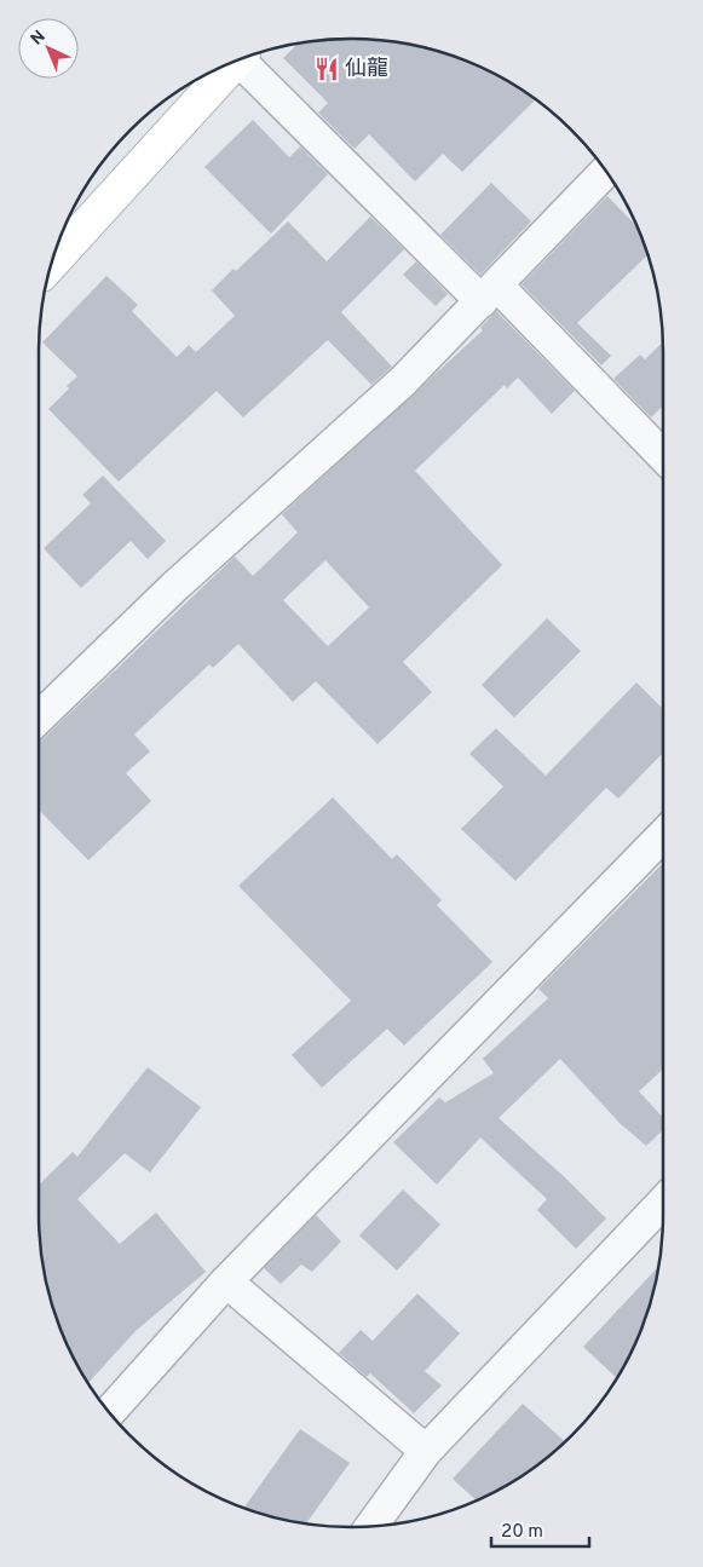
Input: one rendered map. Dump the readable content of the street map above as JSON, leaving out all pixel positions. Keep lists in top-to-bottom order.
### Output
{
  "places": {
    "restaurant": ["仙龍"]
  },
  "scale_bar": "20 m",
  "north": "top left"
}
